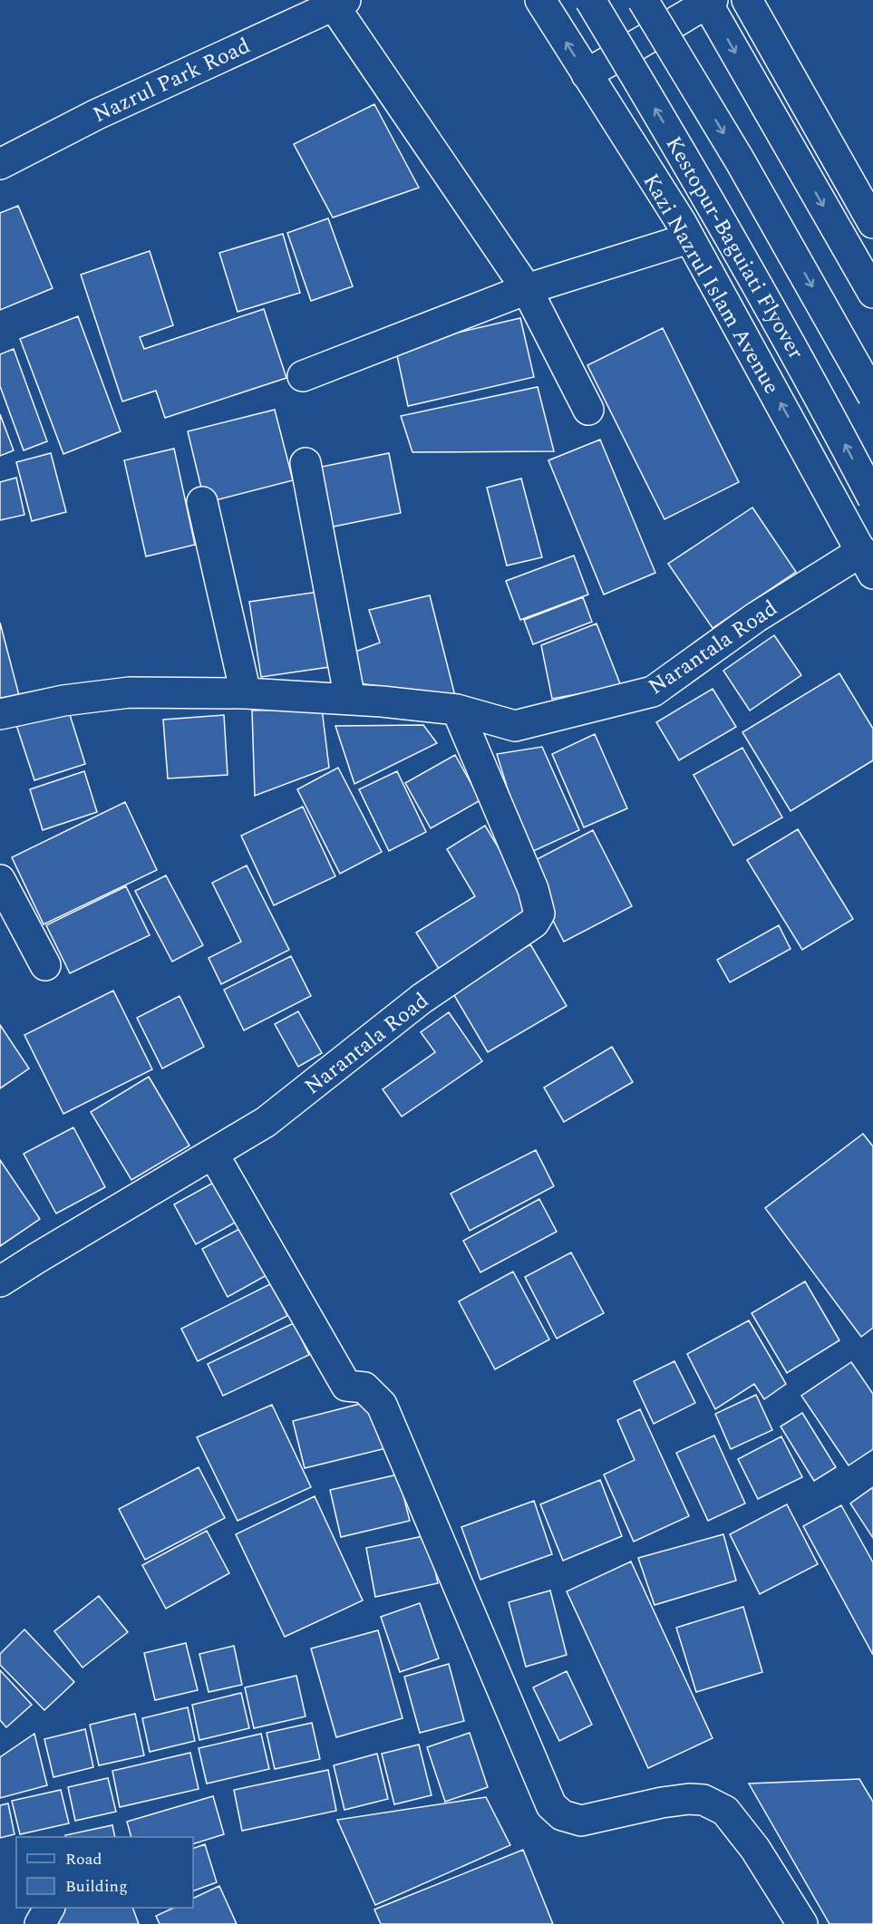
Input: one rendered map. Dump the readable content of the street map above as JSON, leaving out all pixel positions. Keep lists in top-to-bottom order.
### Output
{
  "streets": {
    "street": [
      "Nazrul Park Road",
      "Kestopur-Baguiati Flyover",
      "Kazi Nazrul Islam Avenue",
      "Narantala Road"
    ]
  },
  "crossings": [
    ["Kazi Nazrul Islam Avenue", "Narantala Road"]
  ],
  "legend": ["Road", "Building"]
}
